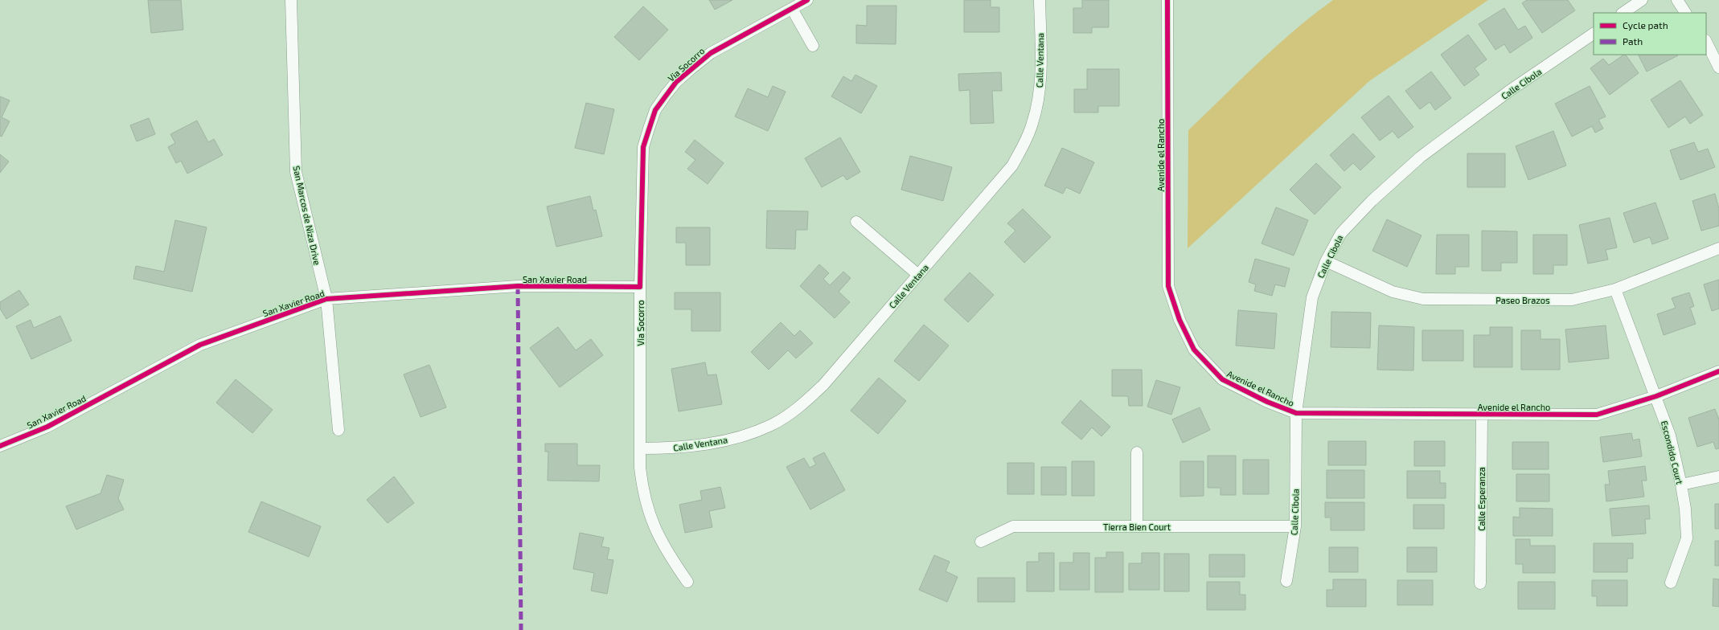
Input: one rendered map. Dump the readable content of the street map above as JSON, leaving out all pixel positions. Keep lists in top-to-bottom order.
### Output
{
  "streets": {
    "street": [
      "Calle Ventana",
      "Via Socorro",
      "Calle Cibola",
      "Avenide el Rancho",
      "San Marcos de Niza Drive",
      "San Xavier Road",
      "Paseo Brazos",
      "Escondido Court",
      "Calle Esperanza",
      "Tierra Bien Court"
    ]
  },
  "crossings": [
    ["Calle Ventana", "Via Socorro"],
    ["Via Socorro", "San Xavier Road"],
    ["Calle Cibola", "Avenide el Rancho"],
    ["Calle Cibola", "Paseo Brazos"],
    ["Calle Cibola", "Tierra Bien Court"],
    ["Avenide el Rancho", "Escondido Court"],
    ["Avenide el Rancho", "Calle Esperanza"],
    ["San Marcos de Niza Drive", "San Xavier Road"],
    ["Paseo Brazos", "Escondido Court"]
  ],
  "legend": ["Cycle path", "Path"]
}
